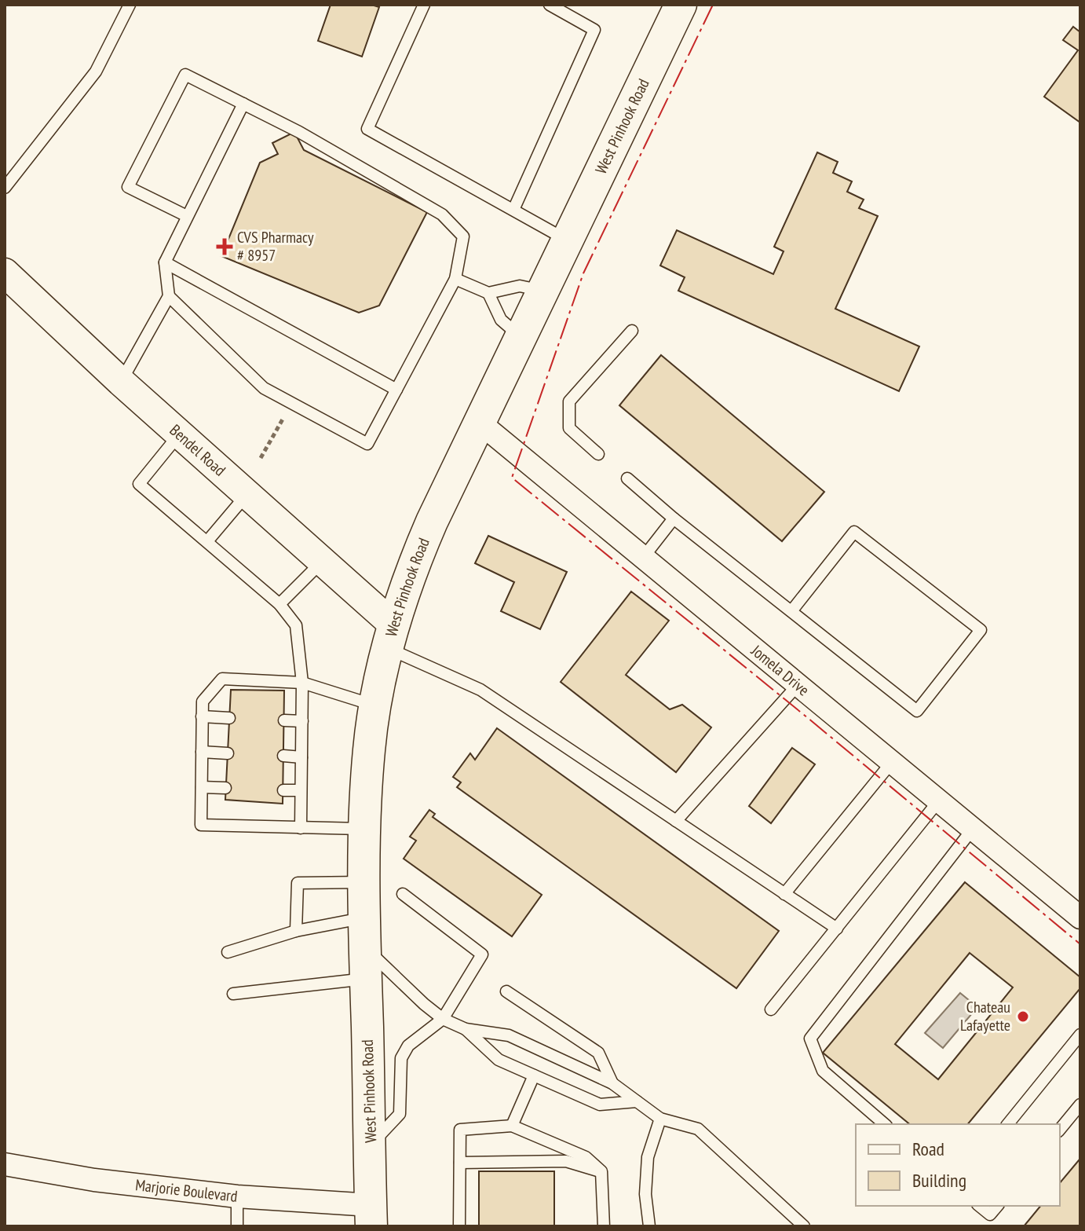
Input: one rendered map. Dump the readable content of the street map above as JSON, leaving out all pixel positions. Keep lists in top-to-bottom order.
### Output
{
  "streets": {
    "main road": ["West Pinhook Road"],
    "street": ["Bendel Road", "Jomela Drive", "Marjorie Boulevard"]
  },
  "crossings": [
    ["West Pinhook Road", "Bendel Road"],
    ["West Pinhook Road", "Jomela Drive"],
    ["West Pinhook Road", "Marjorie Boulevard"]
  ],
  "places": {
    "health": ["CVS Pharmacy # 8957"],
    "other": ["Chateau Lafayette"]
  },
  "legend": ["Road", "Building"]
}
